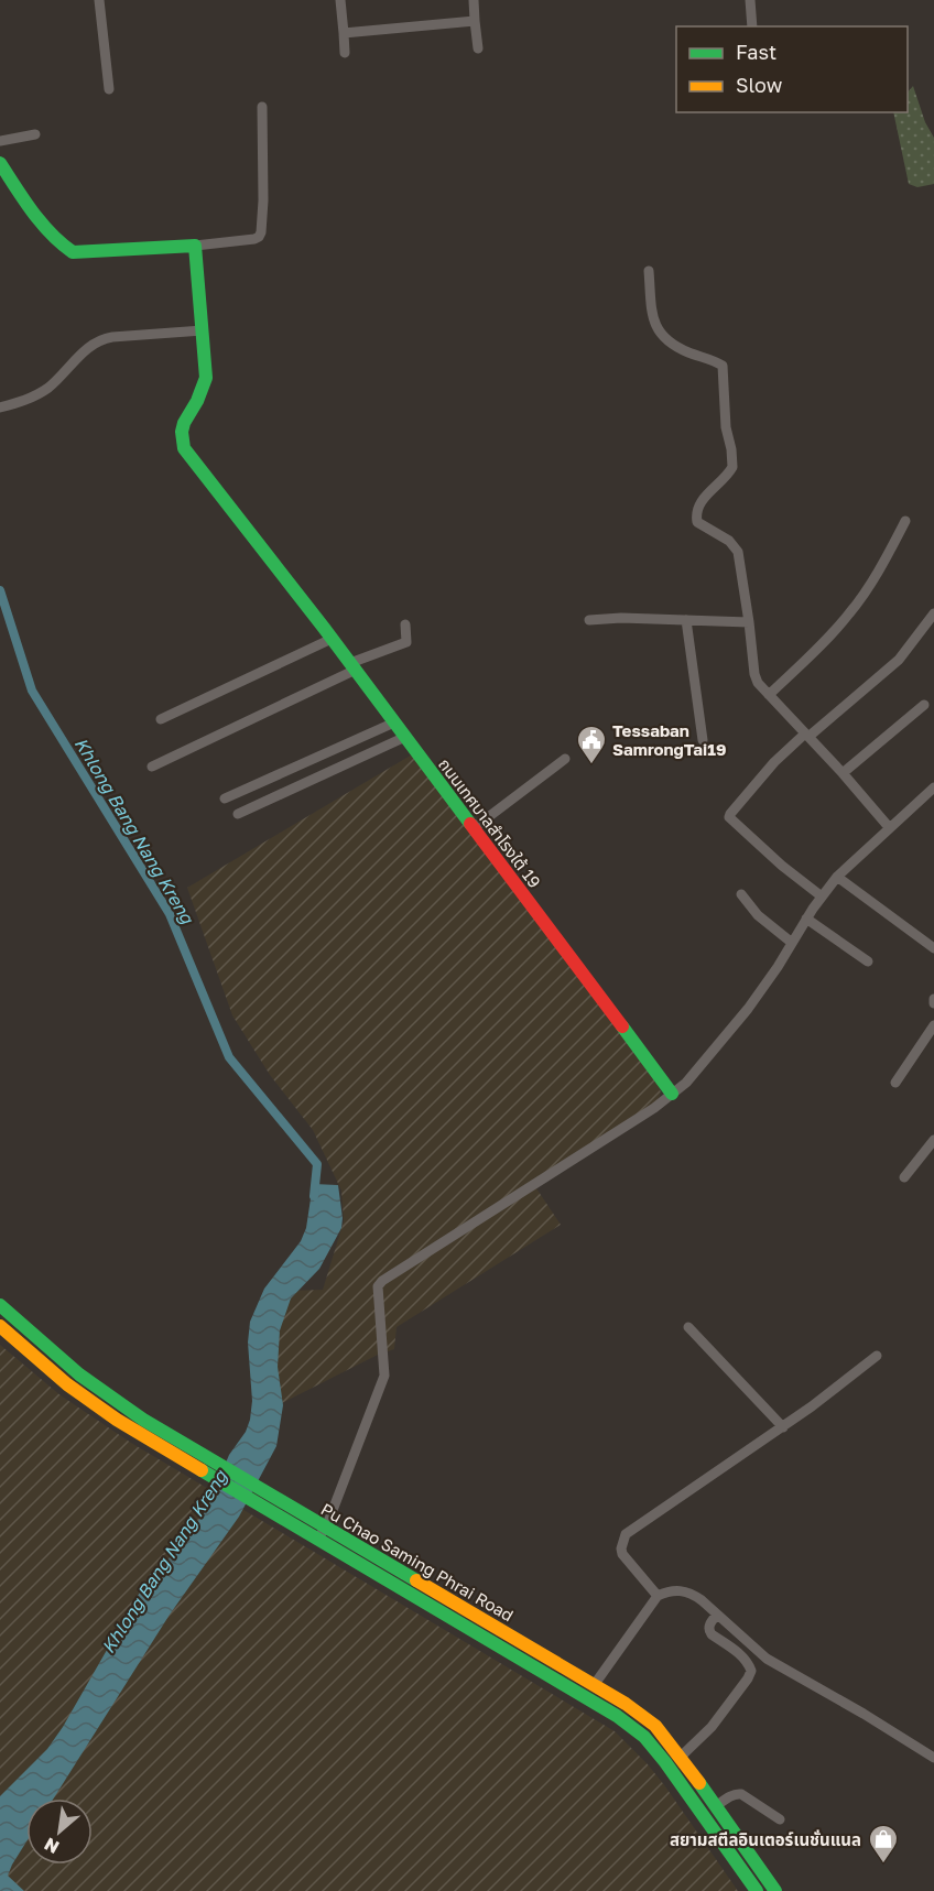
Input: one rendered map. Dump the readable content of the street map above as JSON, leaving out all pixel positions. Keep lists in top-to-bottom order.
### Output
{
  "streets": {
    "main road": ["ถนนเทศบาลสำโรงใต้ 19", "Pu Chao Saming Phrai Road"]
  },
  "water": ["Khlong Bang Nang Kreng"],
  "places": {
    "public building": ["Tessaban SamrongTai19"],
    "shop": ["สยามสตีลอินเตอร์เนชั่นแนล"]
  },
  "legend": ["Fast", "Slow"],
  "north": "bottom left"
}
